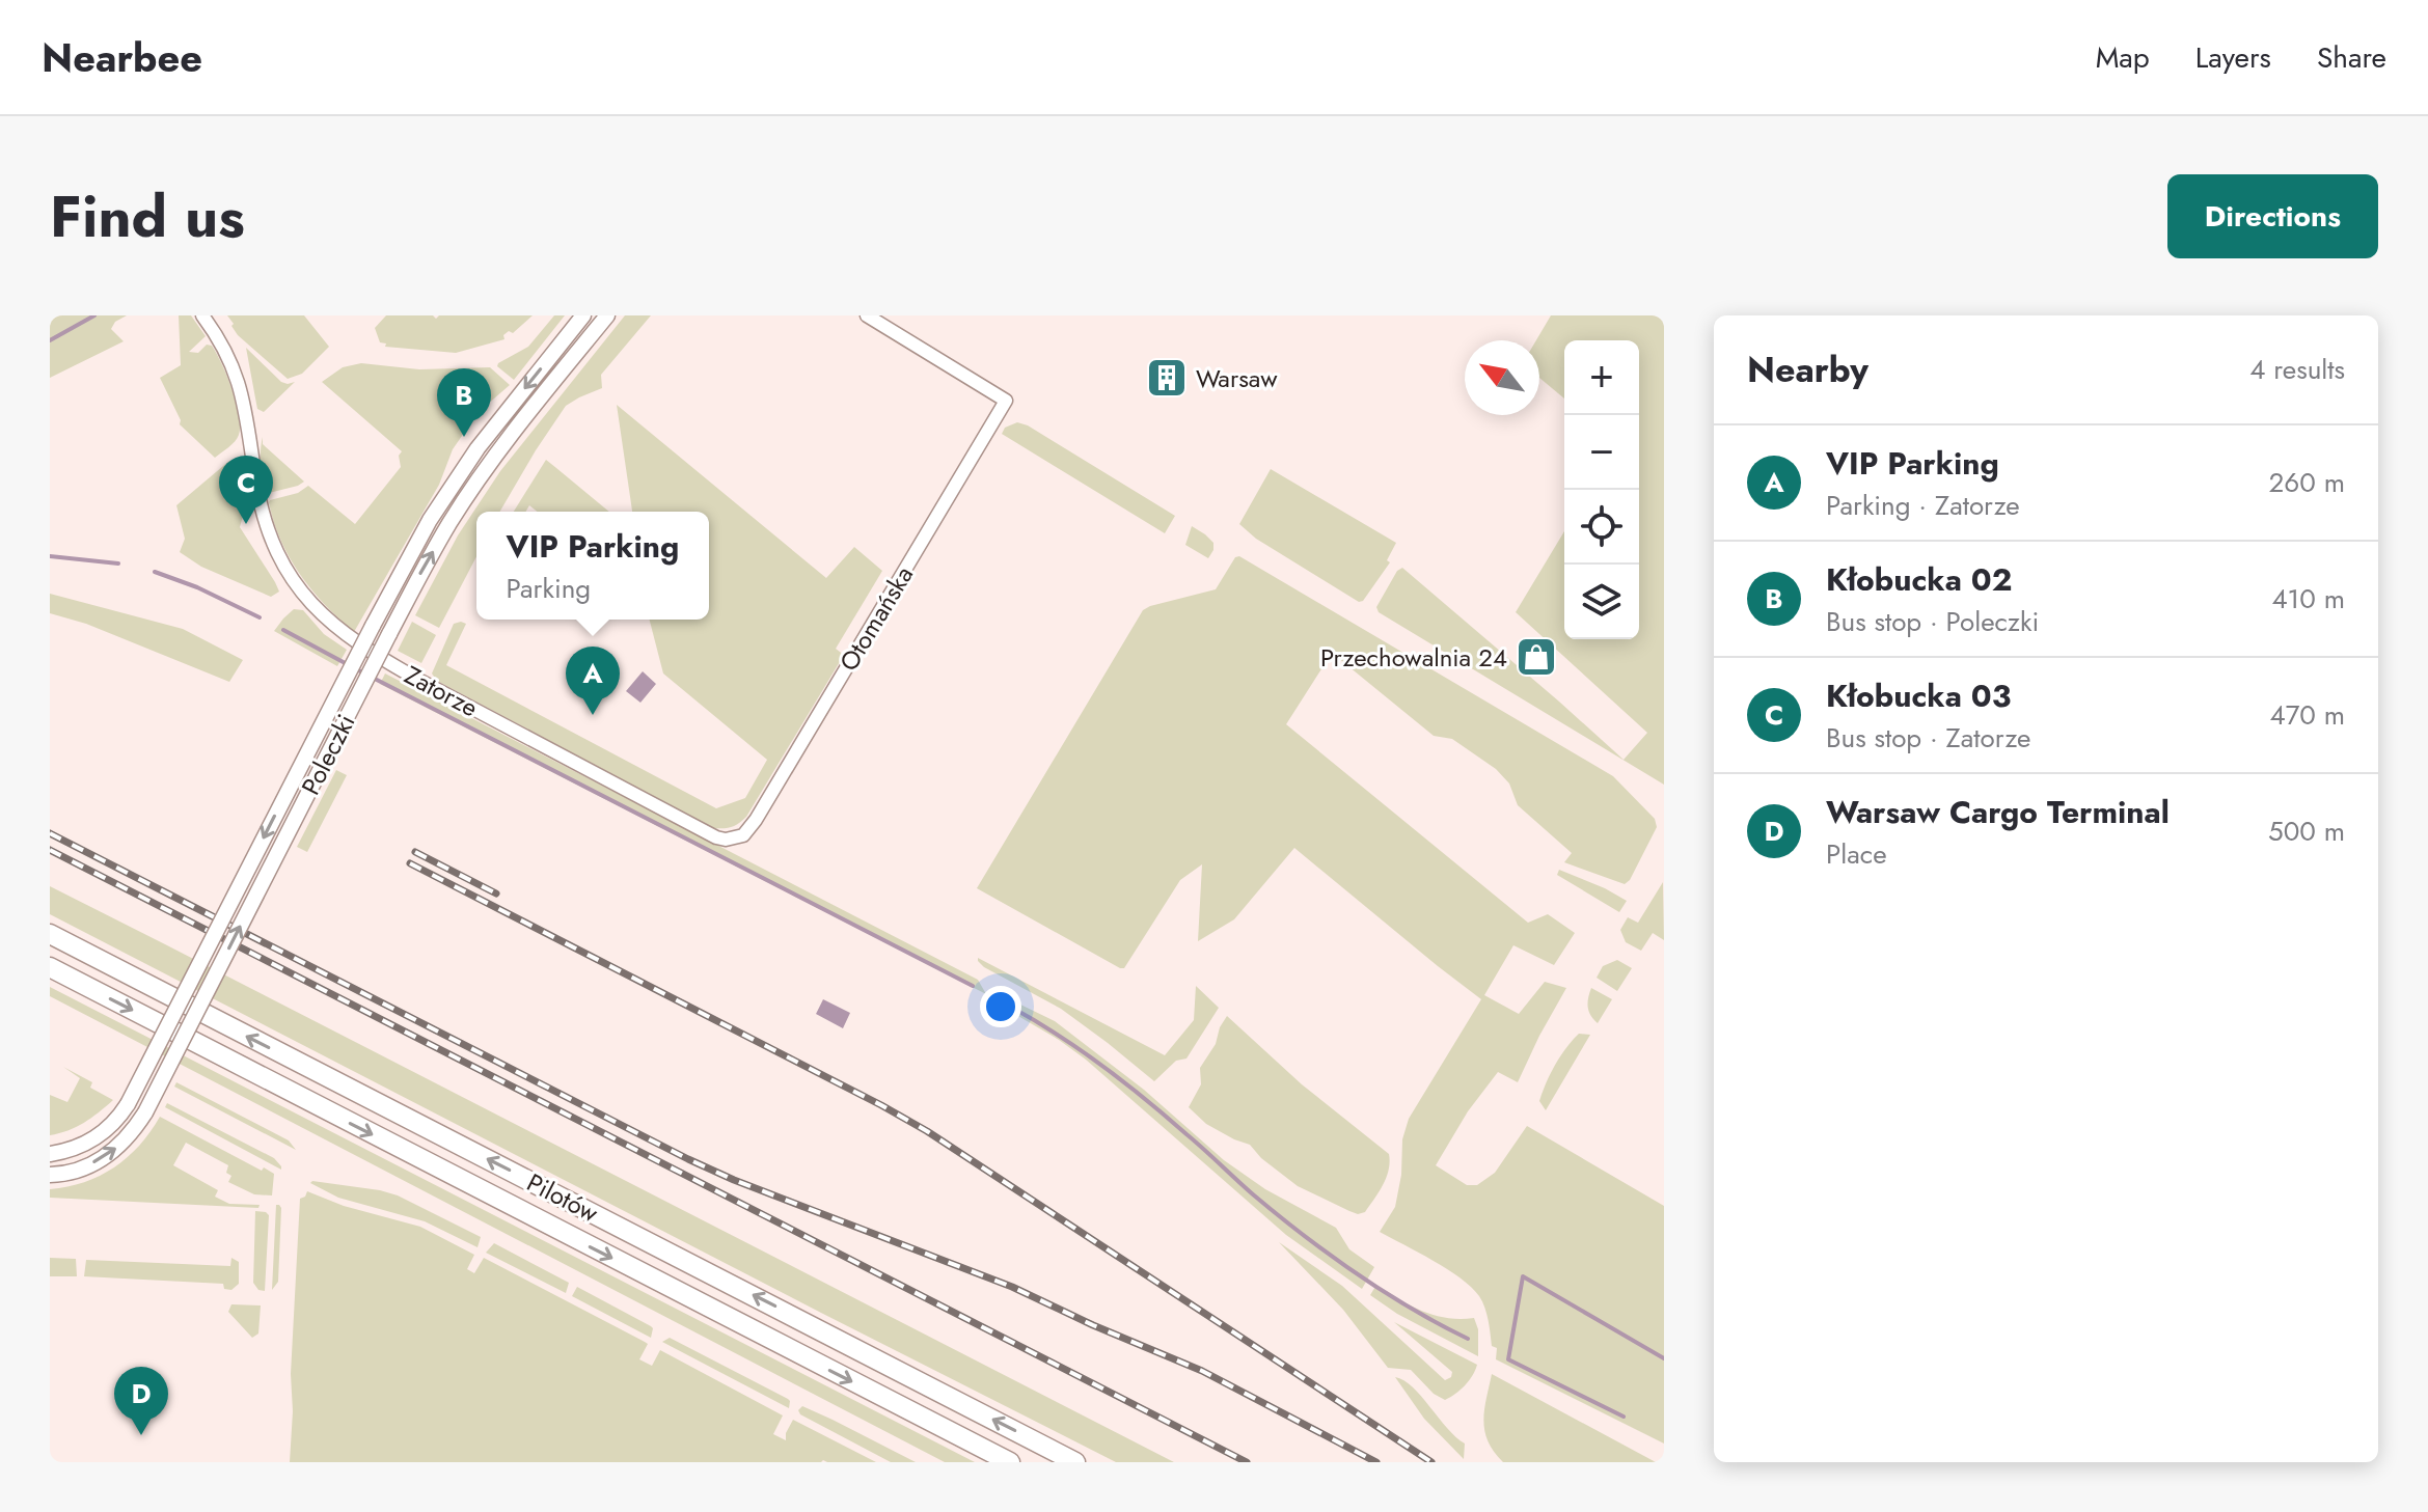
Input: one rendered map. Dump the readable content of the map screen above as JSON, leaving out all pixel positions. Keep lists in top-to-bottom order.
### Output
{
  "streets": {
    "highway": ["Pilotów"],
    "main road": ["Poleczki"],
    "street": ["Otomańska", "Zatorze"]
  },
  "crossings": [
    ["Otomańska", "Zatorze"]
  ],
  "places": {
    "building": ["Warsaw"],
    "shop": ["Przechowalnia 24"]
  },
  "north": "top left",
  "page": {
    "header": "Nearbee",
    "nav": ["Map", "Layers", "Share"],
    "title": "Find us",
    "buttons": "Directions",
    "heading": ["Nearby", "4 results"],
    "map_buttons": ["+", "−"],
    "pins": [
      "B",
      "C",
      "A",
      "D"
    ],
    "list": [
      {
        "mark": "A",
        "name": "VIP Parking",
        "note": "Parking · Zatorze",
        "value": "260 m"
      },
      {
        "mark": "B",
        "name": "Kłobucka 02",
        "note": "Bus stop · Poleczki",
        "value": "410 m"
      },
      {
        "mark": "C",
        "name": "Kłobucka 03",
        "note": "Bus stop · Zatorze",
        "value": "470 m"
      },
      {
        "mark": "D",
        "name": "Warsaw Cargo Terminal",
        "note": "Place",
        "value": "500 m"
      }
    ],
    "popup": ["VIP Parking", "Parking"]
  }
}
